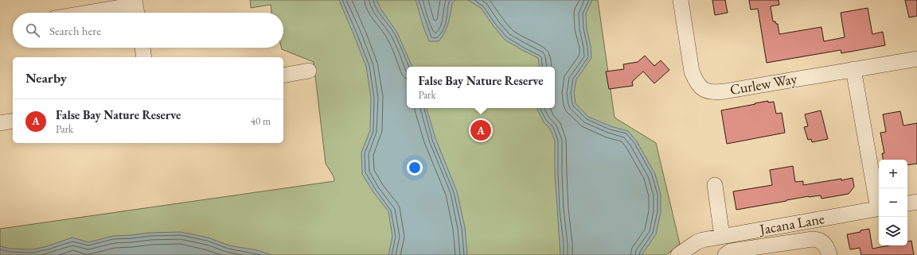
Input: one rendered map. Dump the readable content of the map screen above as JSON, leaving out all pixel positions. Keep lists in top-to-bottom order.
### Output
{
  "streets": {
    "street": ["Curlew Way", "Jacana Lane"]
  },
  "page": {
    "search": "Search here",
    "heading": "Nearby",
    "popup": ["False Bay Nature Reserve", "Park"],
    "list": [
      {
        "mark": "A",
        "name": "False Bay Nature Reserve",
        "note": "Park",
        "value": "40 m"
      }
    ],
    "pins": "A",
    "map_buttons": ["+", "−"]
  }
}
